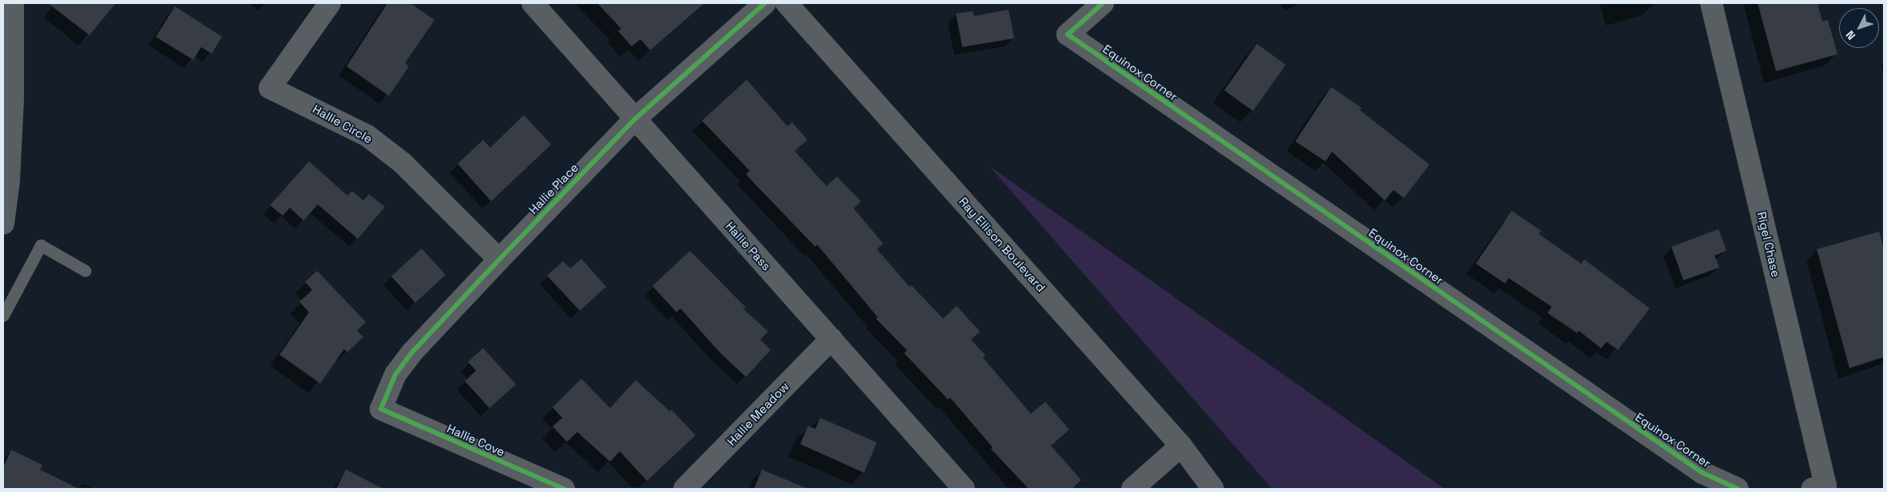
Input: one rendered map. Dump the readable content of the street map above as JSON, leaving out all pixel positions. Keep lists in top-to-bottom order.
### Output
{
  "streets": {
    "street": [
      "Equinox Corner",
      "Hallie Circle",
      "Hallie Place",
      "Ray Ellison Boulevard",
      "Rigel Chase",
      "Hallie Pass",
      "Hallie Meadow",
      "Hallie Cove"
    ]
  },
  "crossings": [
    ["Hallie Circle", "Hallie Place"],
    ["Hallie Place", "Hallie Pass"],
    ["Hallie Place", "Hallie Cove"],
    ["Hallie Pass", "Hallie Meadow"]
  ],
  "north": "bottom left"
}
